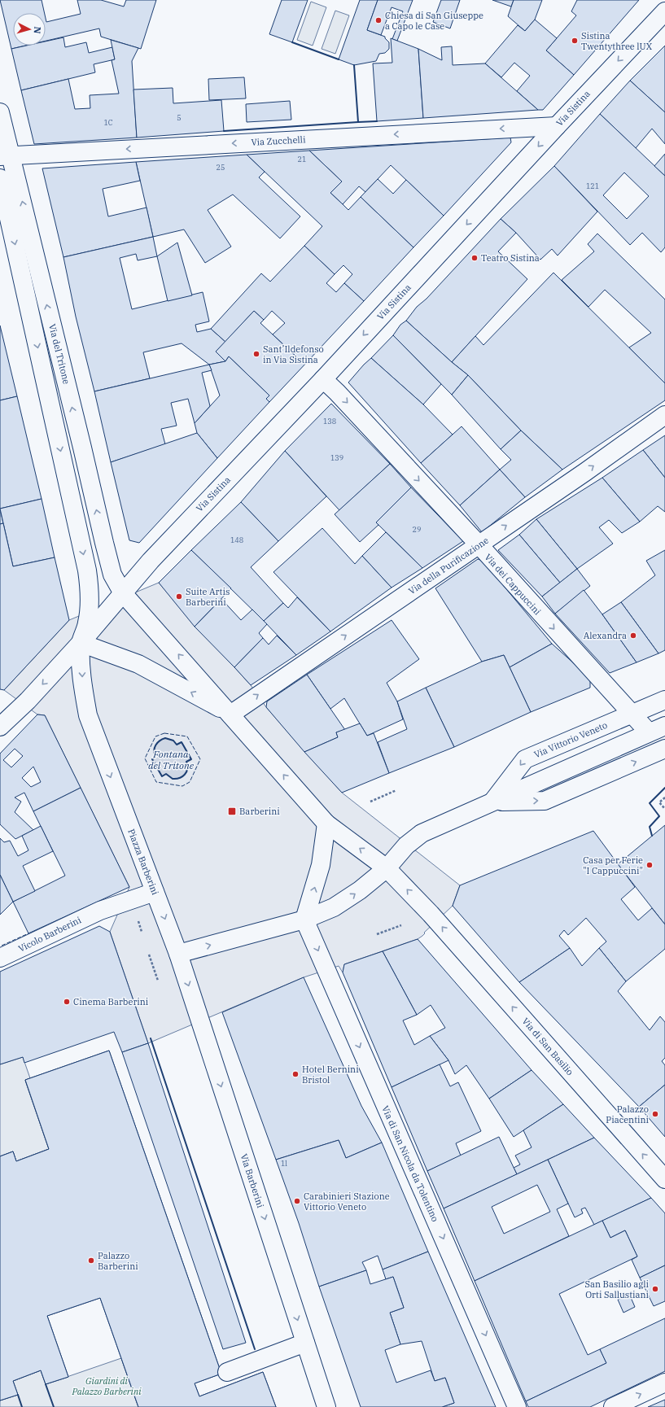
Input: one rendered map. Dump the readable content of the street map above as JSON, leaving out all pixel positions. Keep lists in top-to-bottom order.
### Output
{
  "streets": {
    "street": [
      "Via Sistina",
      "Via Zucchelli",
      "Via del Tritone",
      "Via della Purificazione",
      "Via dei Cappuccini",
      "Via Vittorio Veneto",
      "Piazza Barberini",
      "Vicolo Barberini",
      "Via di San Basilio",
      "Via di San Nicola da Tolentino",
      "Via Barberini"
    ]
  },
  "crossings": [
    ["Via Sistina", "Via Zucchelli"],
    ["Via Sistina", "Via del Tritone"],
    ["Via Sistina", "Via dei Cappuccini"],
    ["Via Zucchelli", "Via del Tritone"],
    ["Via del Tritone", "Piazza Barberini"],
    ["Via della Purificazione", "Via dei Cappuccini"],
    ["Via dei Cappuccini", "Via Vittorio Veneto"],
    ["Via Vittorio Veneto", "Via di San Basilio"],
    ["Piazza Barberini", "Vicolo Barberini"],
    ["Piazza Barberini", "Via Barberini"]
  ],
  "one_way": [
    "Via Sistina",
    "Via Zucchelli",
    "Via della Purificazione",
    "Via dei Cappuccini",
    "Via di San Basilio",
    "Via di San Nicola da Tolentino",
    "Via Barberini"
  ],
  "water": ["Fontana del Tritone"],
  "parks": ["Giardini di Palazzo Barberini"],
  "places": {
    "other": [
      "Chiesa di San Giuseppe a Capo le Case",
      "Sistina Twentythree lUX",
      "Teatro Sistina",
      "Sant’Ildefonso in Via Sistina",
      "Suite Artis Barberini",
      "Alexandra",
      "Casa per Ferie \"I Cappuccini\"",
      "Cinema Barberini",
      "Hotel Bernini Bristol",
      "Palazzo Piacentini",
      "Carabinieri Stazione Vittorio Veneto",
      "Palazzo Barberini",
      "San Basilio agli Orti Sallustiani"
    ],
    "transit": ["Barberini"]
  },
  "house_numbers": [
    "5",
    "1C",
    "21",
    "25",
    "121",
    "138",
    "139",
    "29",
    "148",
    "1l"
  ],
  "north": "right"
}
